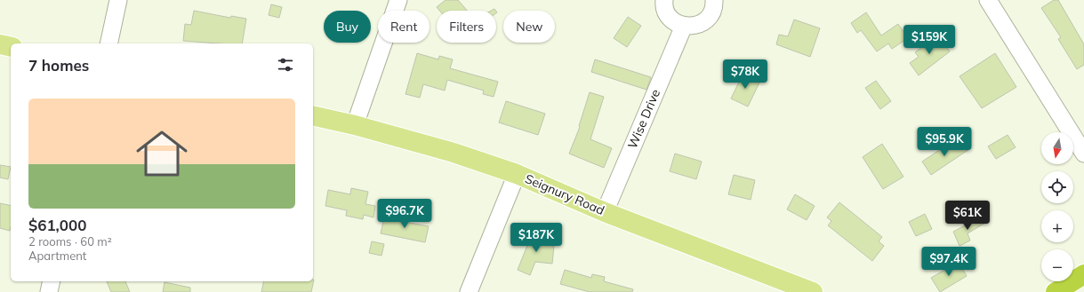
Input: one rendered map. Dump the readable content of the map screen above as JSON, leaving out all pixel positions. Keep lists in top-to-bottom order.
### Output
{
  "streets": {
    "main road": ["Seignury Road"],
    "street": ["Wise Drive"]
  },
  "crossings": [
    ["Wise Drive", "Seignury Road"]
  ],
  "north": "bottom",
  "page": {
    "chip": [
      "Buy",
      "Rent",
      "Filters",
      "New"
    ],
    "price": [
      "$159K",
      "$78K",
      "$95.9K",
      "$96.7K",
      "$61K",
      "$187K",
      "$97.4K"
    ],
    "heading": "7 homes",
    "list": [
      {
        "name": "$61,000",
        "note": "2 rooms · 60 m² · Apartment"
      }
    ],
    "map_buttons": ["+", "−"]
  }
}
